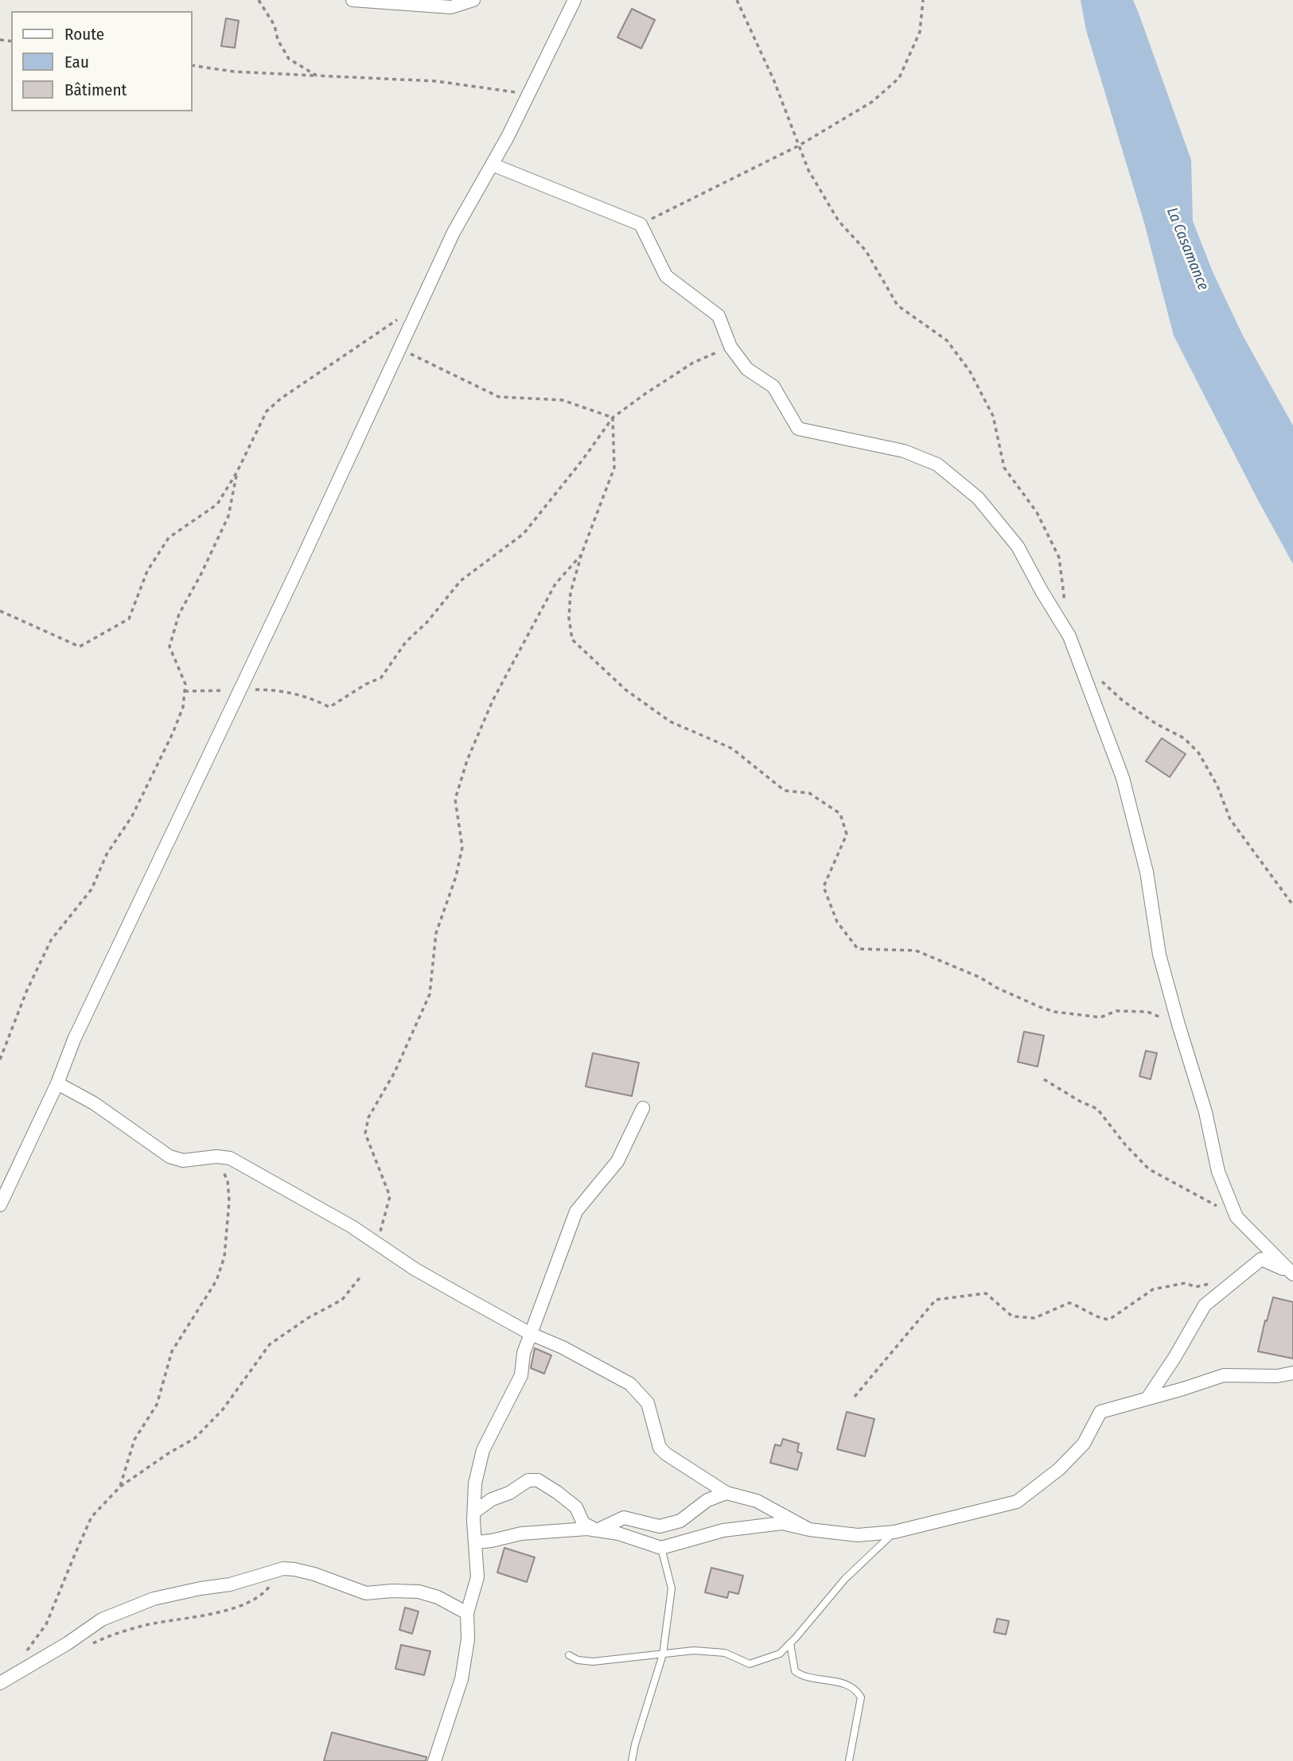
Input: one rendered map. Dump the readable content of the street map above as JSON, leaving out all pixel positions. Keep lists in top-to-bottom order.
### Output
{
  "water": ["La Casamance"],
  "legend": ["Route", "Eau", "Bâtiment"]
}
